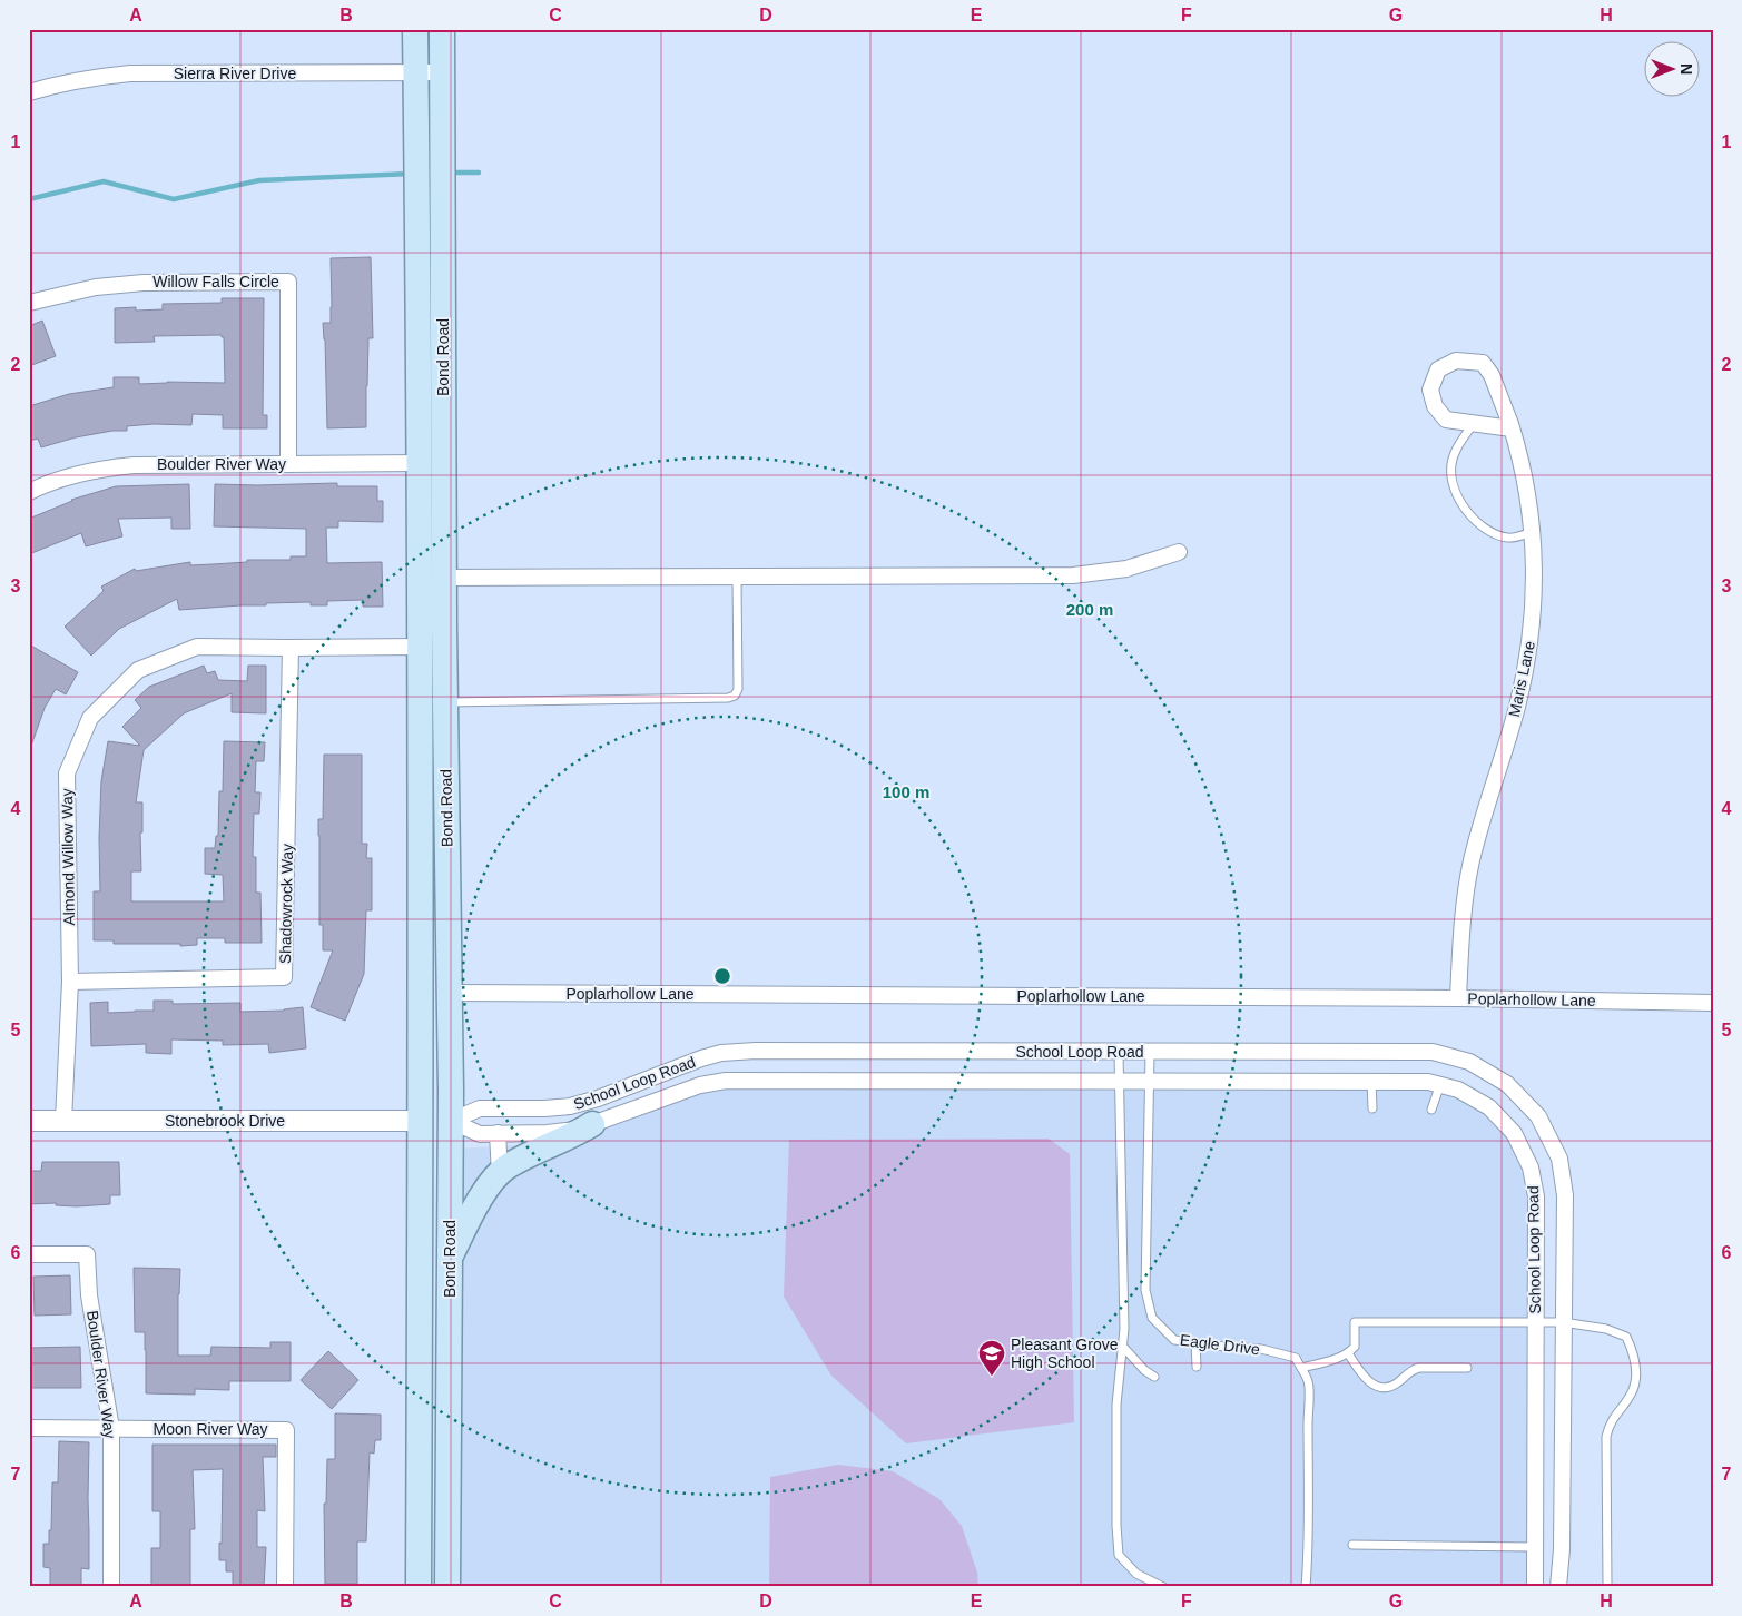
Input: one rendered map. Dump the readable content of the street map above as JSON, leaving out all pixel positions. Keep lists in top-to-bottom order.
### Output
{
  "streets": {
    "main road": ["Bond Road"],
    "street": [
      "Sierra River Drive",
      "Willow Falls Circle",
      "Boulder River Way",
      "Maris Lane",
      "Almond Willow Way",
      "Shadowrock Way",
      "Poplarhollow Lane",
      "School Loop Road",
      "Stonebrook Drive",
      "Moon River Way"
    ],
    "lane": ["Eagle Drive"]
  },
  "crossings": [
    ["Sierra River Drive", "Bond Road"],
    ["Willow Falls Circle", "Boulder River Way"],
    ["Bond Road", "Boulder River Way"],
    ["Bond Road", "Almond Willow Way"],
    ["Bond Road", "Poplarhollow Lane"],
    ["Bond Road", "School Loop Road"],
    ["Bond Road", "Stonebrook Drive"],
    ["Boulder River Way", "Moon River Way"],
    ["Maris Lane", "Poplarhollow Lane"],
    ["Almond Willow Way", "Shadowrock Way"],
    ["Almond Willow Way", "Stonebrook Drive"],
    ["School Loop Road", "Eagle Drive"]
  ],
  "places": {
    "school or university": ["Pleasant Grove High School"]
  },
  "north": "right",
  "grid": {
    "columns": [
      "A",
      "B",
      "C",
      "D",
      "E",
      "F",
      "G",
      "H"
    ],
    "rows": [
      "1",
      "2",
      "3",
      "4",
      "5",
      "6",
      "7"
    ]
  },
  "rings": ["200 m", "100 m"]
}
